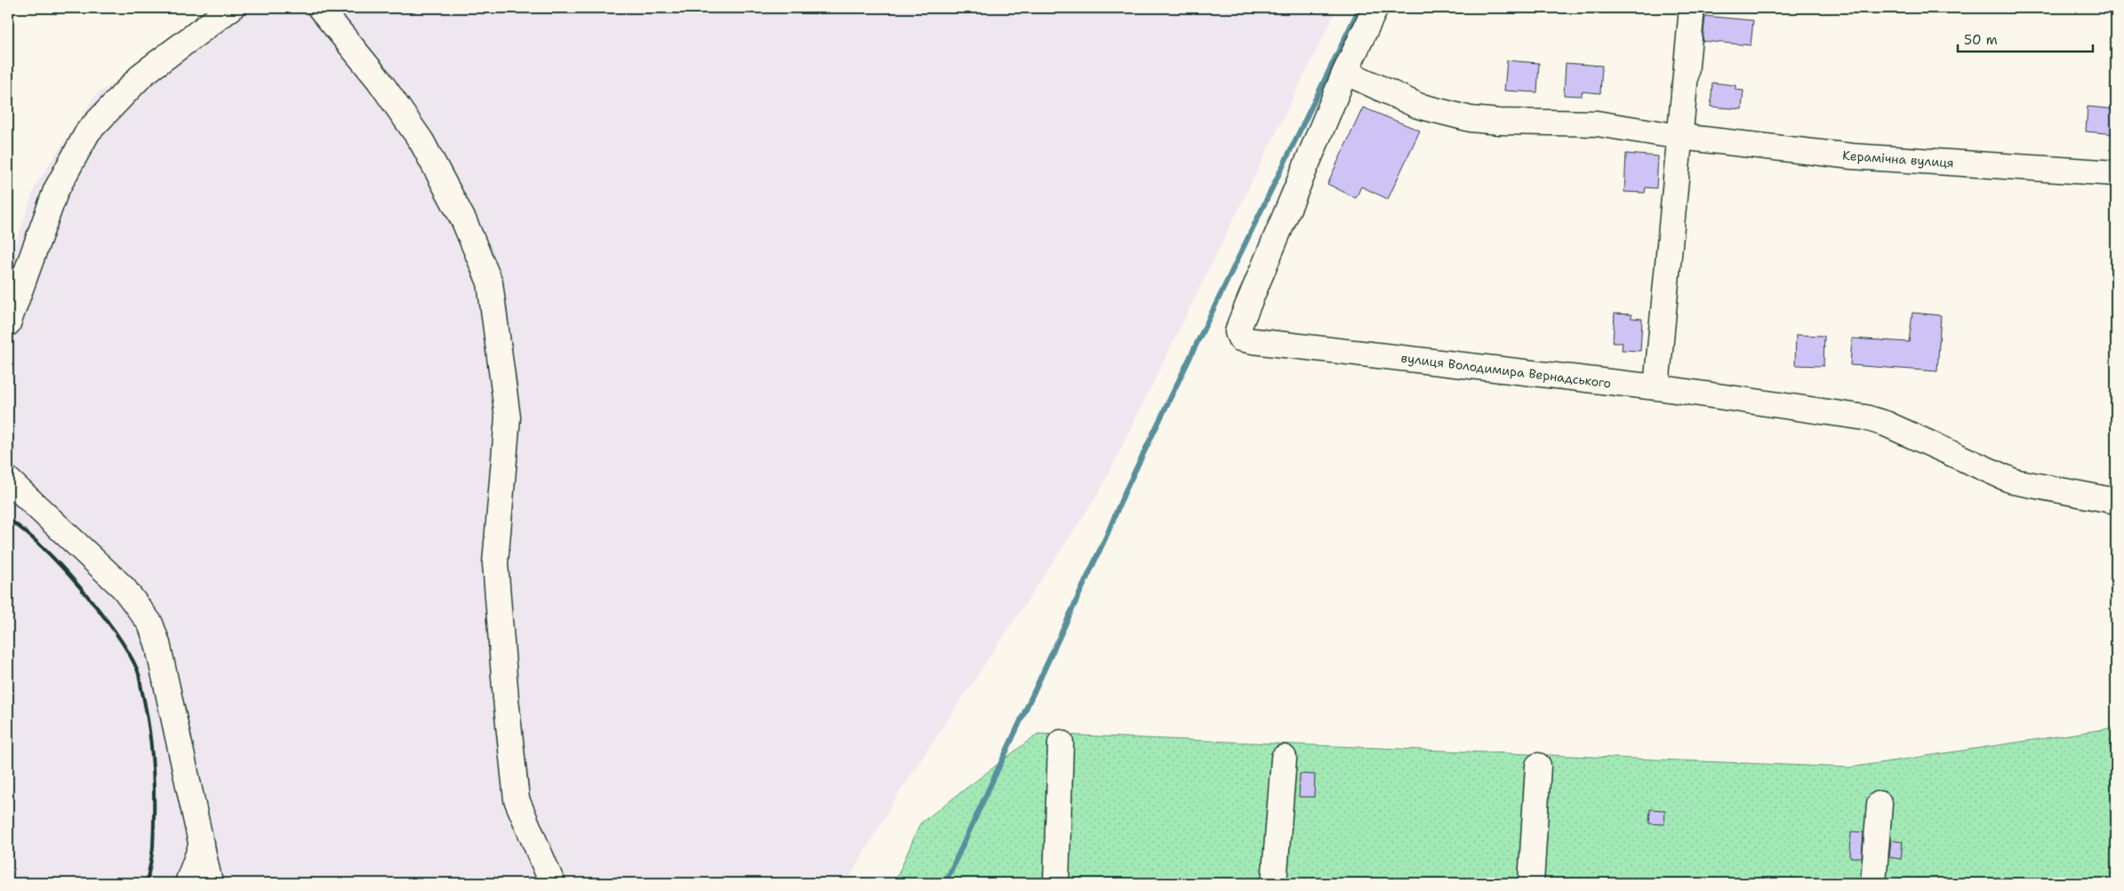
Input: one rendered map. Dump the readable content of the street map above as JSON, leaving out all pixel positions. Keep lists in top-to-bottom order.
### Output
{
  "streets": {
    "street": ["Керамічна вулиця", "вулиця Володимира Вернадського"]
  },
  "crossings": [
    ["Керамічна вулиця", "вулиця Володимира Вернадського"]
  ],
  "scale_bar": "50 m"
}
